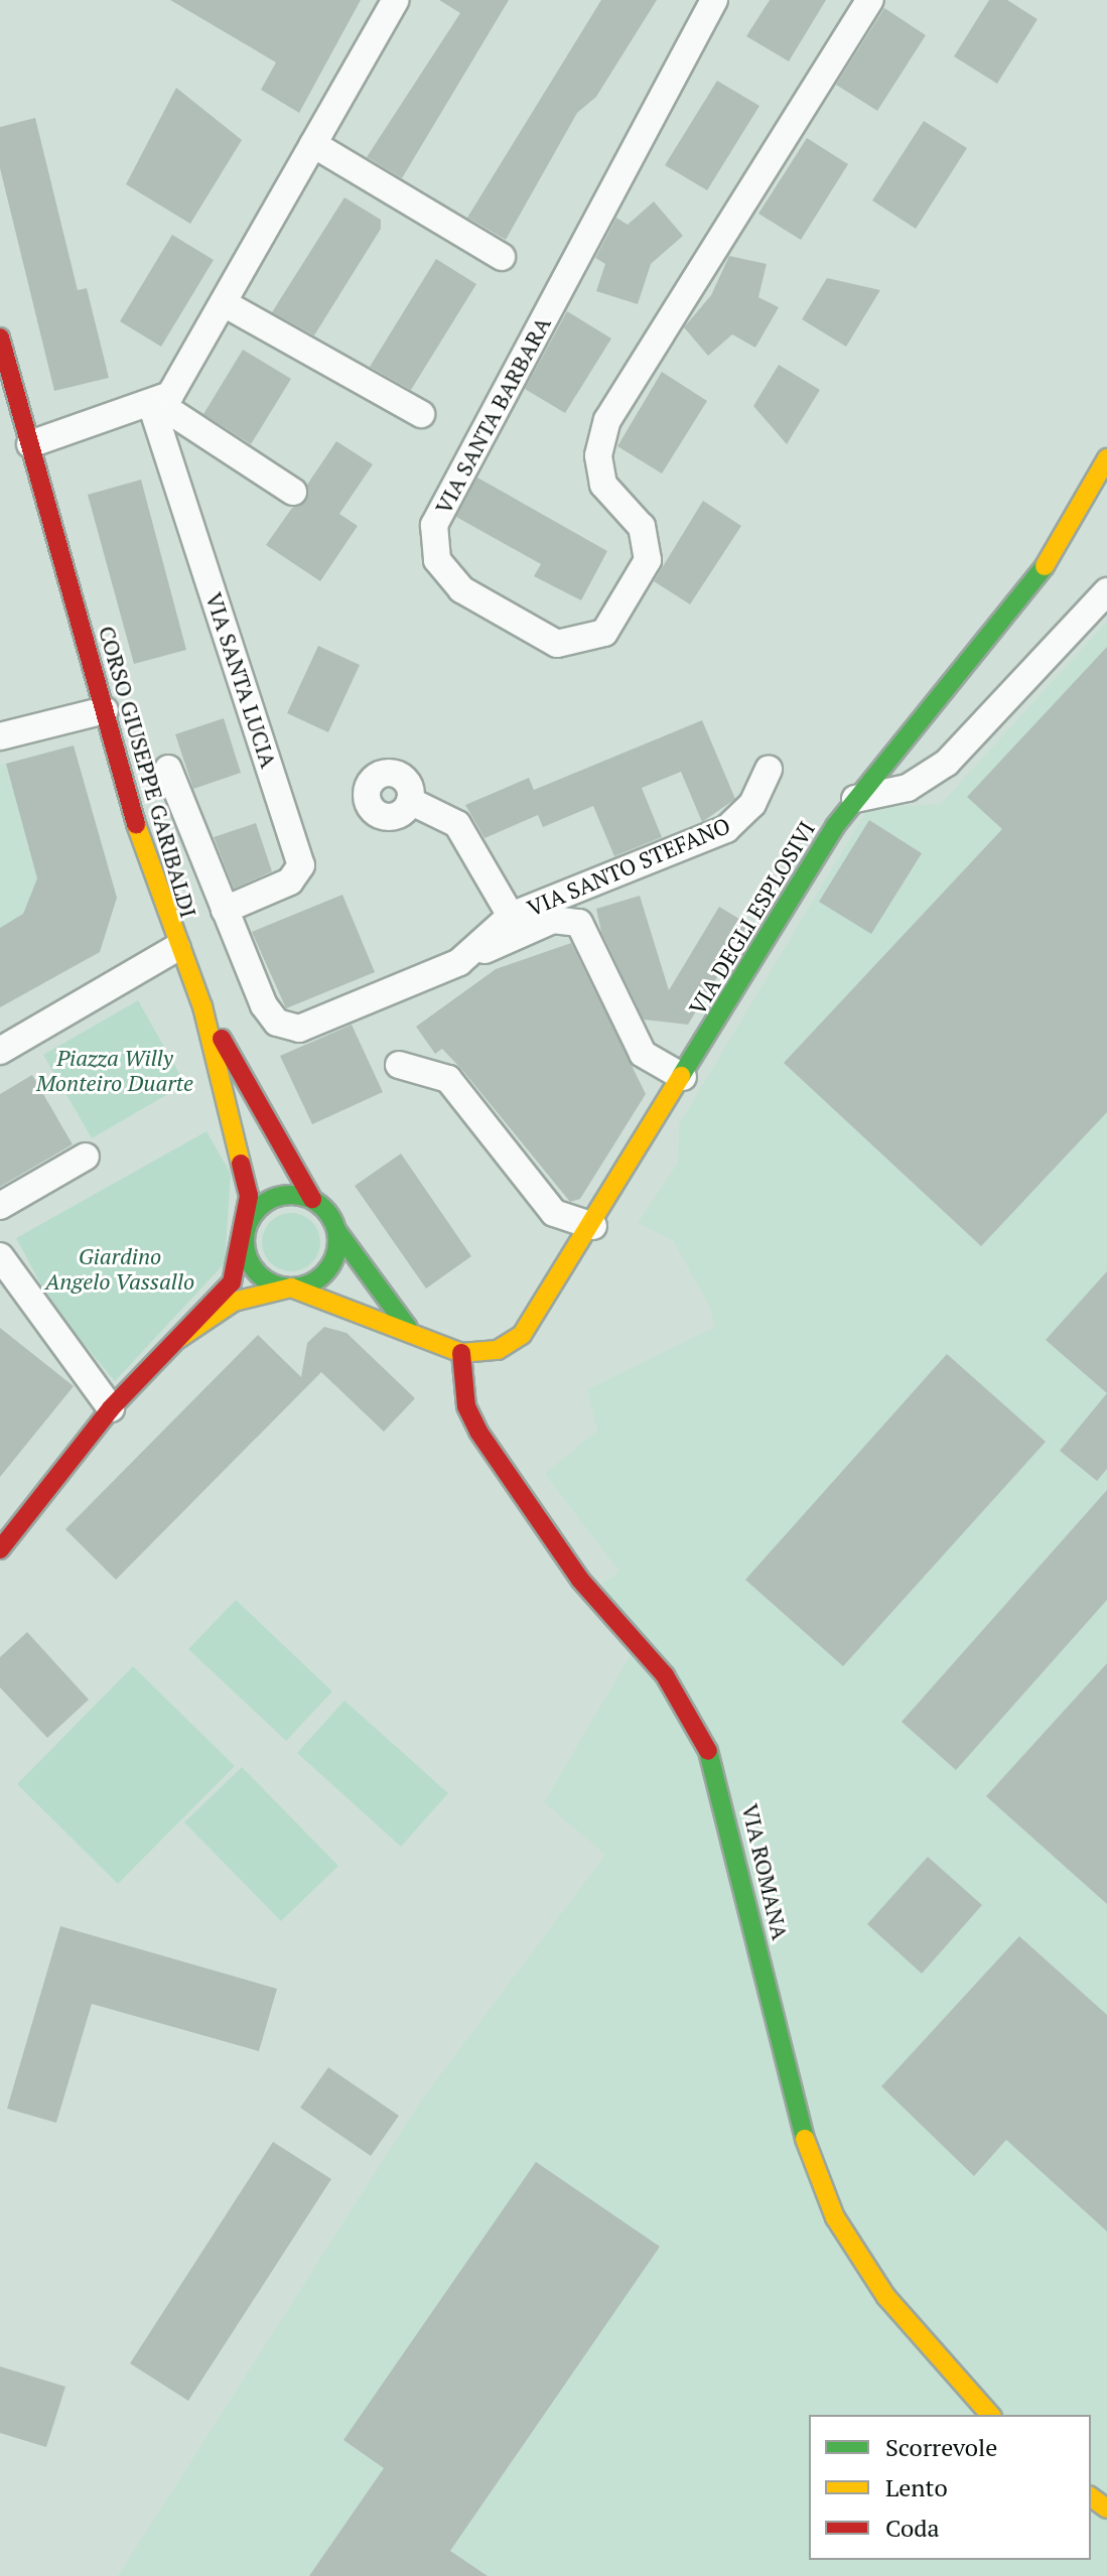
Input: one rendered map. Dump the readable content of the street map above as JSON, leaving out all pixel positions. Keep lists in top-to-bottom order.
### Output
{
  "streets": {
    "main road": ["CORSO GIUSEPPE GARIBALDI", "VIA DEGLI ESPLOSIVI", "VIA ROMANA"],
    "street": ["VIA SANTA BARBARA", "VIA SANTA LUCIA", "VIA SANTO STEFANO"]
  },
  "crossings": [
    ["VIA SANTA LUCIA", "VIA SANTO STEFANO"],
    ["CORSO GIUSEPPE GARIBALDI", "VIA DEGLI ESPLOSIVI"],
    ["VIA DEGLI ESPLOSIVI", "VIA ROMANA"]
  ],
  "parks": ["Piazza Willy Monteiro Duarte", "Giardino Angelo Vassallo"],
  "legend": ["Scorrevole", "Lento", "Coda"]
}
